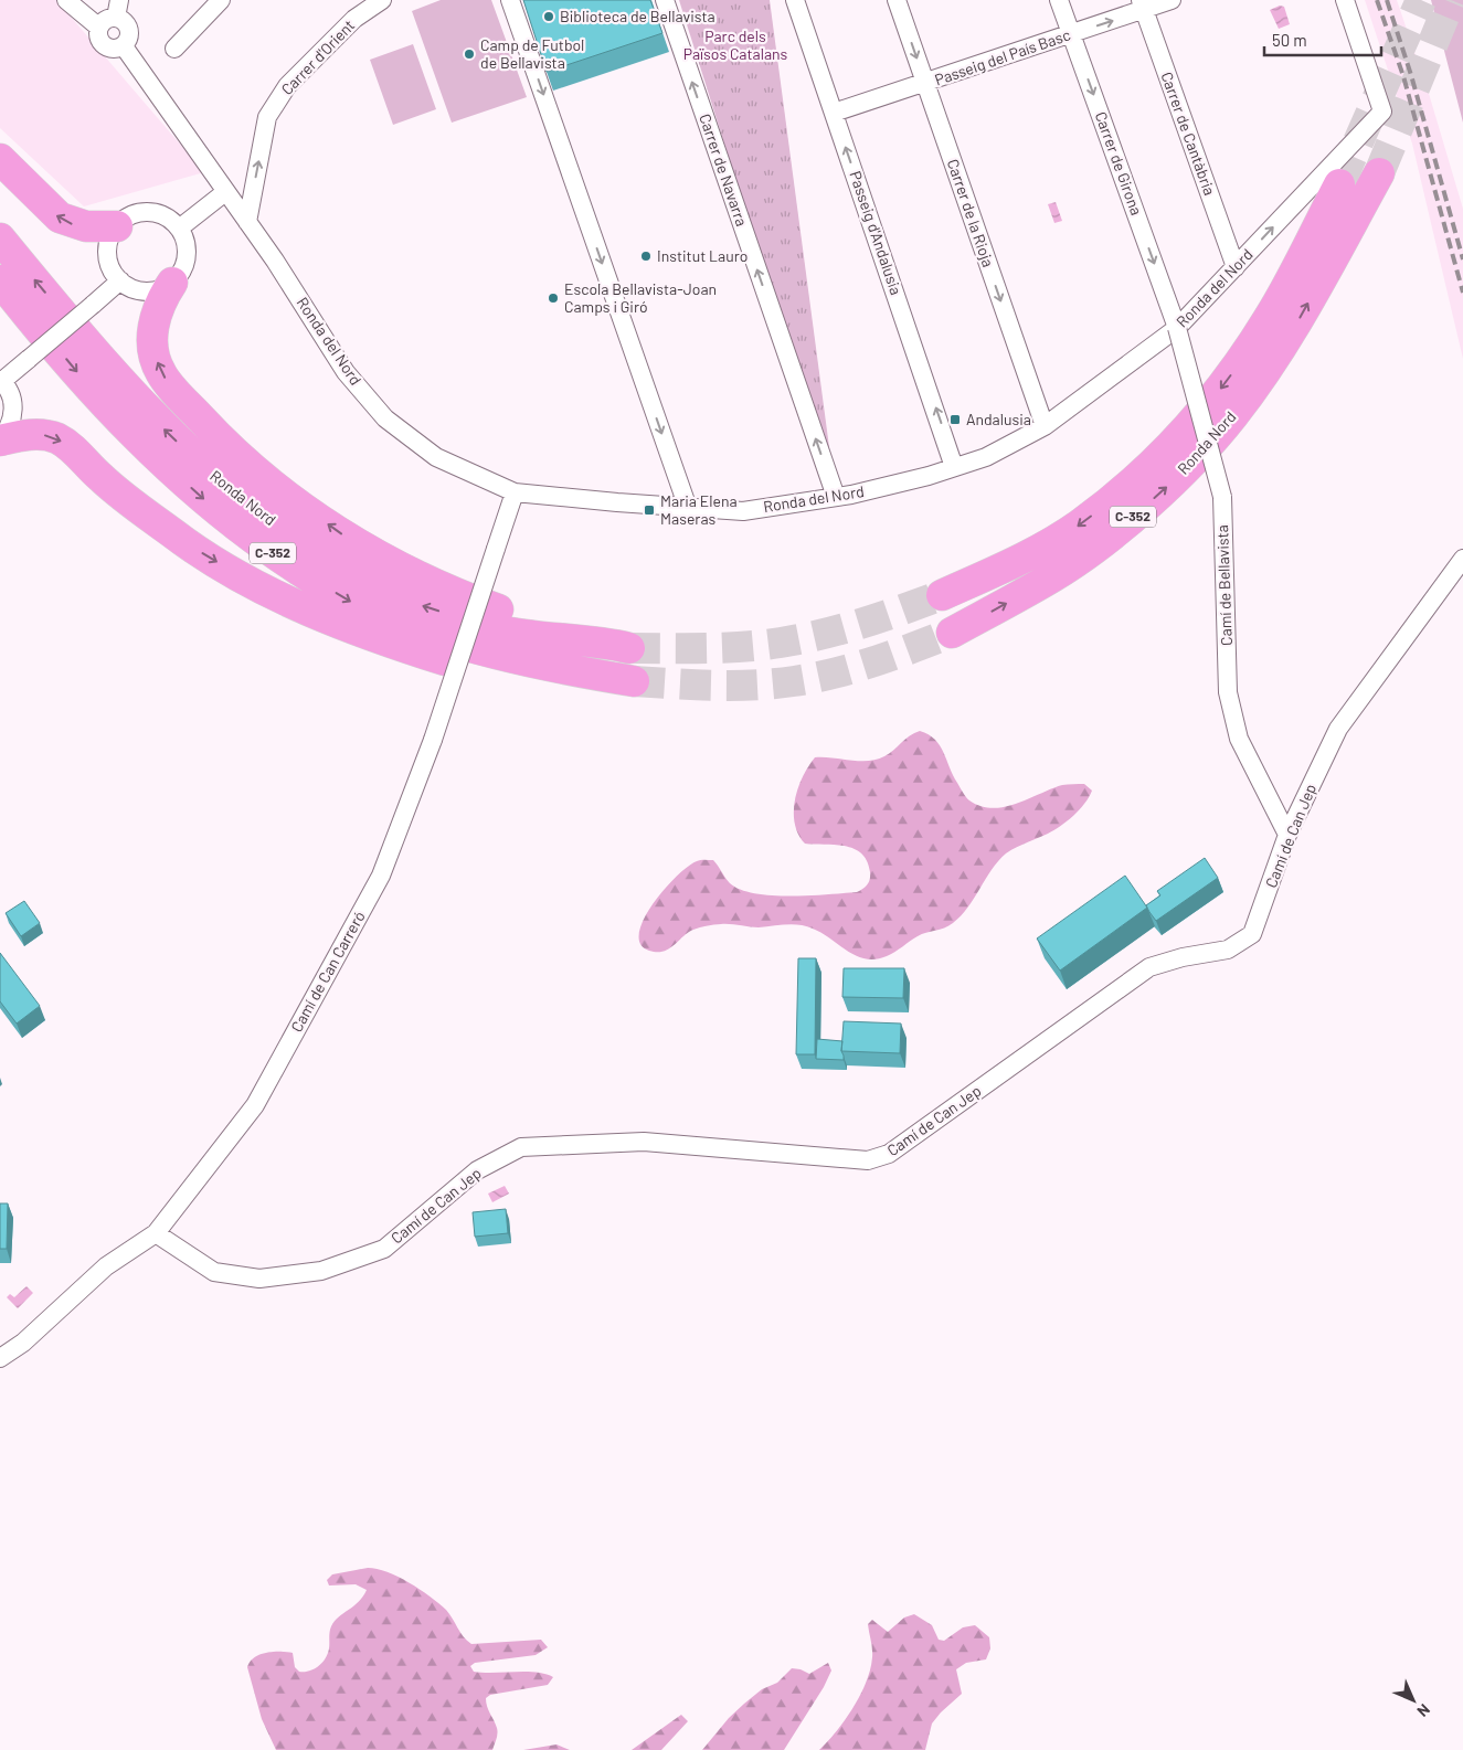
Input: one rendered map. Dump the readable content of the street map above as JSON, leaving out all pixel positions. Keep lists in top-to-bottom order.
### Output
{
  "streets": {
    "highway": ["Ronda Nord", "C-352"],
    "street": [
      "Carrer d'Orient",
      "Passeig del País Basc",
      "Carrer de Cantàbria",
      "Carrer de Girona",
      "Carrer de Navarra",
      "Carrer de la Rioja",
      "Passeig d'Andalusia",
      "Ronda del Nord",
      "Camí de Bellavista",
      "Camí de Can Jep",
      "Camí de Can Carreró"
    ]
  },
  "crossings": [
    ["Carrer d'Orient", "Ronda del Nord"],
    ["Passeig del País Basc", "Carrer de Cantàbria"],
    ["Passeig del País Basc", "Carrer de Girona"],
    ["Passeig del País Basc", "Carrer de la Rioja"],
    ["Passeig del País Basc", "Passeig d'Andalusia"],
    ["Carrer de Cantàbria", "Ronda del Nord"],
    ["Carrer de Girona", "Ronda del Nord"],
    ["Carrer de Girona", "Camí de Bellavista"],
    ["Carrer de Navarra", "Ronda del Nord"],
    ["Carrer de la Rioja", "Ronda del Nord"],
    ["Passeig d'Andalusia", "Ronda del Nord"],
    ["Ronda del Nord", "Camí de Bellavista"],
    ["Ronda del Nord", "Camí de Can Carreró"],
    ["Camí de Bellavista", "Camí de Can Jep"],
    ["Camí de Can Jep", "Camí de Can Carreró"]
  ],
  "one_way": ["Carrer de Girona", "Carrer de la Rioja", "Passeig d'Andalusia"],
  "parks": ["Parc dels Països Catalans"],
  "places": {
    "other": [
      "Biblioteca de Bellavista",
      "Camp de Futbol de Bellavista",
      "Institut Lauro",
      "Escola Bellavista-Joan Camps i Giró"
    ],
    "transit": ["Andalusia", "Maria Elena Maseras"]
  },
  "scale_bar": "50 m",
  "north": "bottom right"
}
